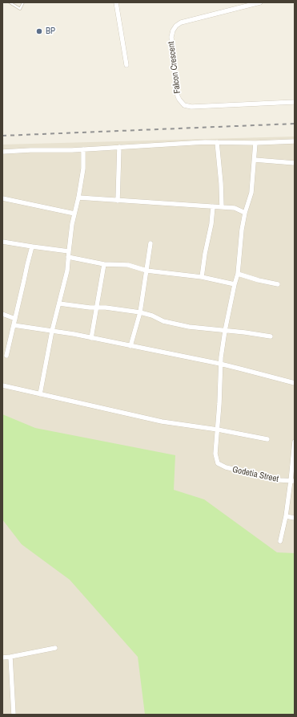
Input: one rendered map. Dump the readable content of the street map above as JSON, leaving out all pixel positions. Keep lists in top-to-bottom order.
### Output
{
  "streets": {
    "street": ["Falcon Crescent", "Godetia Street"]
  },
  "places": ["BP"]
}
